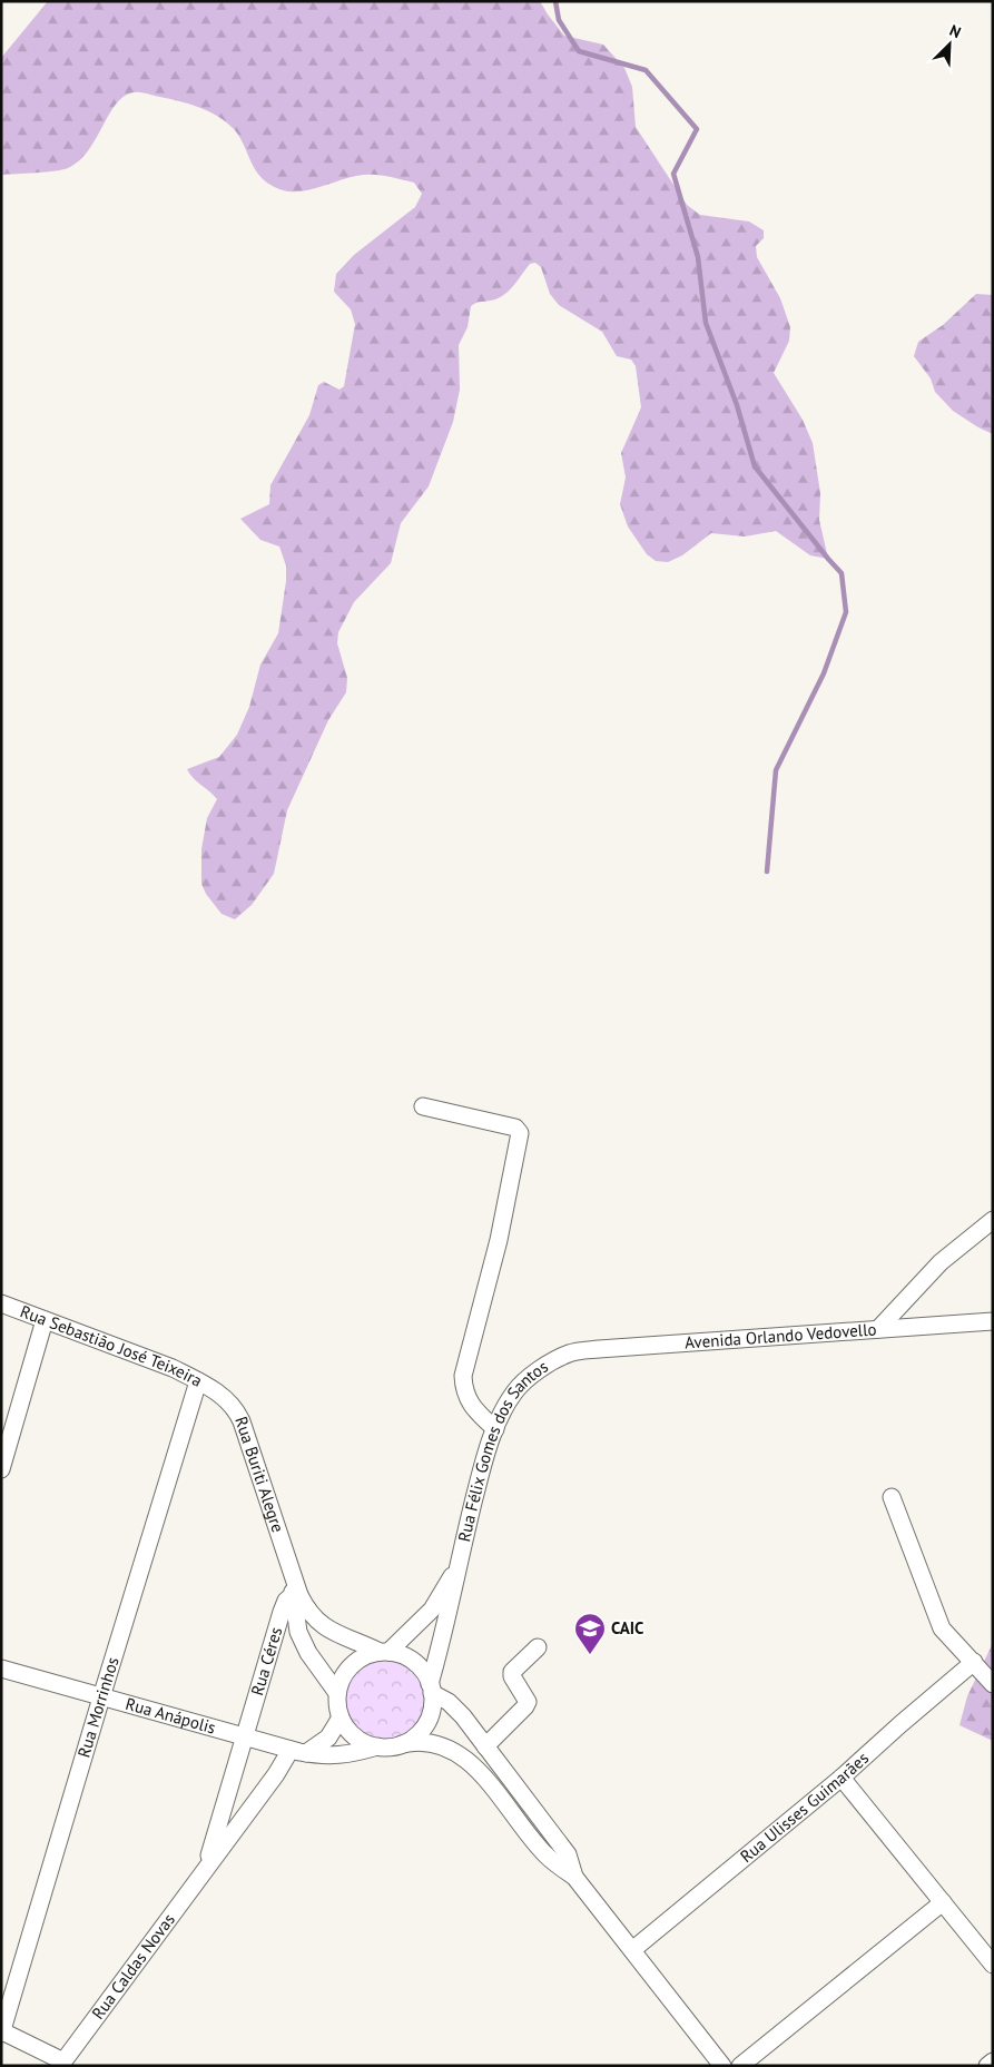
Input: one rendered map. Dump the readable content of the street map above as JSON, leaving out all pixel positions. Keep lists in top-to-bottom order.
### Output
{
  "streets": {
    "street": [
      "Avenida Orlando Vedovello",
      "Rua Sebastião José Teixeira",
      "Rua Félix Gomes dos Santos",
      "Rua Buriti Alegre",
      "Rua Céres",
      "Rua Morrinhos",
      "Rua Anápolis",
      "Rua Ulisses Guimarães",
      "Rua Caldas Novas"
    ]
  },
  "crossings": [
    ["Avenida Orlando Vedovello", "Rua Félix Gomes dos Santos"],
    ["Rua Sebastião José Teixeira", "Rua Buriti Alegre"],
    ["Rua Sebastião José Teixeira", "Rua Morrinhos"],
    ["Rua Félix Gomes dos Santos", "Rua Buriti Alegre"],
    ["Rua Félix Gomes dos Santos", "Rua Anápolis"],
    ["Rua Buriti Alegre", "Rua Céres"],
    ["Rua Buriti Alegre", "Rua Anápolis"],
    ["Rua Céres", "Rua Anápolis"],
    ["Rua Céres", "Rua Caldas Novas"],
    ["Rua Morrinhos", "Rua Anápolis"],
    ["Rua Anápolis", "Rua Caldas Novas"]
  ],
  "places": {
    "school or university": ["CAIC"]
  },
  "north": "top right"
}
